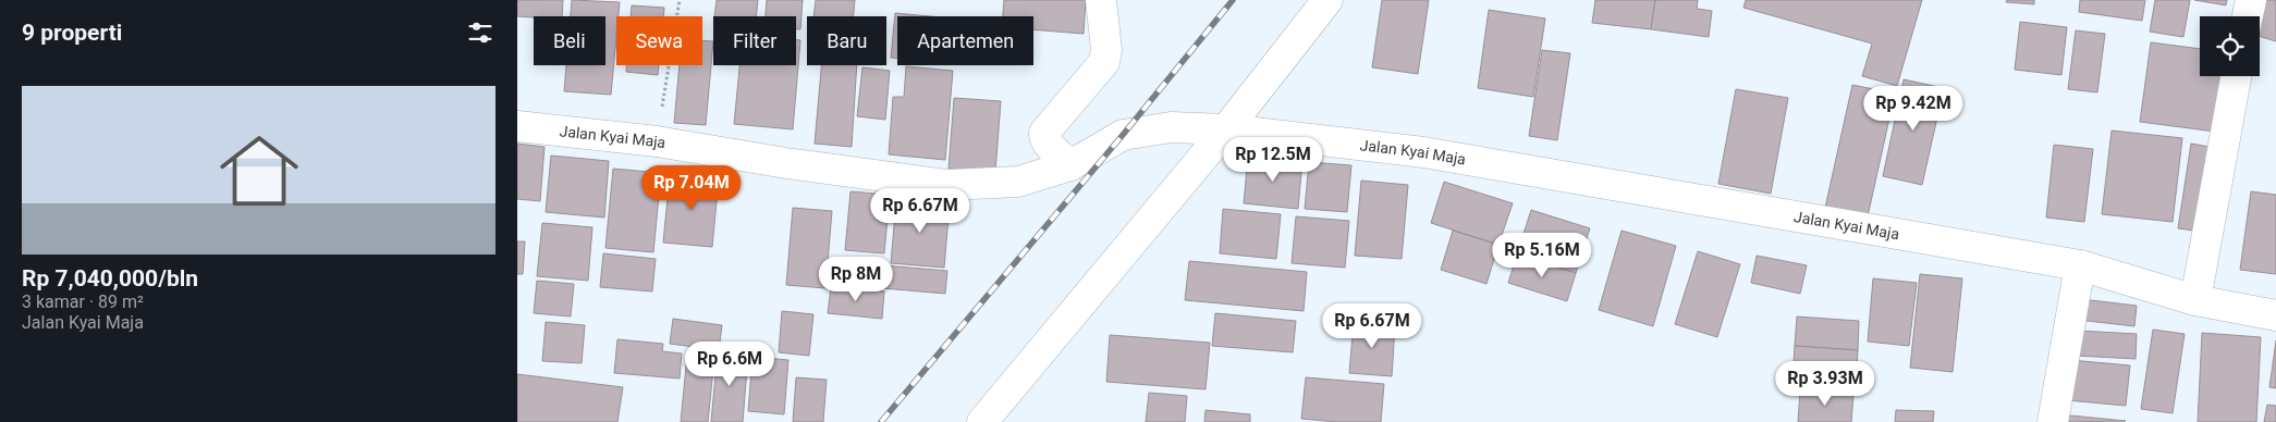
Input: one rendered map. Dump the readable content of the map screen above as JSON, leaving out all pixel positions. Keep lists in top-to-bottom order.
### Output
{
  "streets": {
    "street": ["Jalan Kyai Maja"]
  },
  "page": {
    "heading": "9 properti",
    "chip": [
      "Beli",
      "Sewa",
      "Filter",
      "Baru",
      "Apartemen"
    ],
    "list": [
      {
        "name": "Rp 7,040,000/bln",
        "note": "3 kamar · 89 m² · Jalan Kyai Maja"
      }
    ],
    "price": [
      "Rp 9.42M",
      "Rp 12.5M",
      "Rp 7.04M",
      "Rp 6.67M",
      "Rp 5.16M",
      "Rp 8M",
      "Rp 6.67M",
      "Rp 6.6M",
      "Rp 3.93M"
    ]
  }
}
